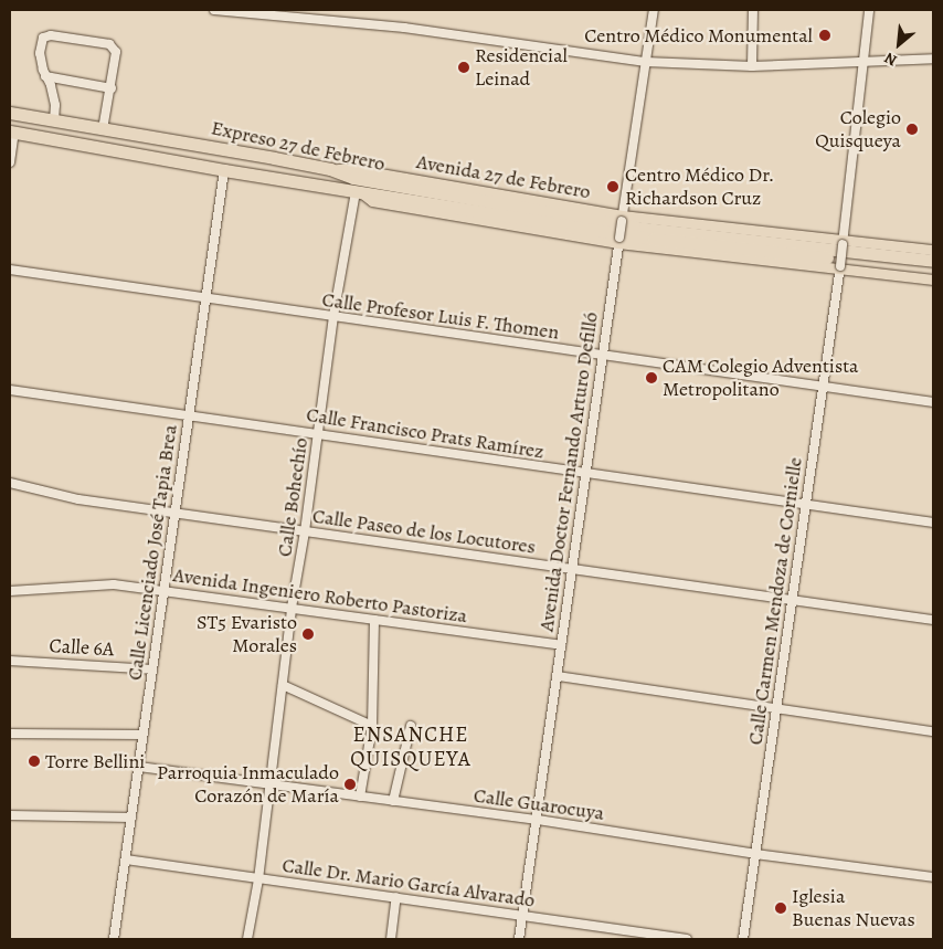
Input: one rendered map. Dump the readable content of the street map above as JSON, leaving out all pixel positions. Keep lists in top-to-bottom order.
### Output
{
  "streets": {
    "highway": ["Expreso 27 de Febrero"],
    "main road": ["Avenida 27 de Febrero"],
    "street": [
      "Calle Profesor Luis F. Thomen",
      "Calle Francisco Prats Ramírez",
      "Avenida Doctor Fernando Arturo Defilló",
      "Calle Bohechío",
      "Calle Paseo de los Locutores",
      "Calle Licenciado José Tapia Brea",
      "Avenida Ingeniero Roberto Pastoriza",
      "Calle Carmen Mendoza de Cornielle",
      "Calle 6A",
      "Calle Guarocuya",
      "Calle Dr. Mario García Alvarado"
    ]
  },
  "crossings": [
    ["Expreso 27 de Febrero", "Avenida 27 de Febrero"],
    ["Expreso 27 de Febrero", "Calle Bohechío"],
    ["Expreso 27 de Febrero", "Calle Licenciado José Tapia Brea"],
    ["Avenida 27 de Febrero", "Avenida Doctor Fernando Arturo Defilló"],
    ["Avenida 27 de Febrero", "Calle Carmen Mendoza de Cornielle"],
    ["Calle Profesor Luis F. Thomen", "Avenida Doctor Fernando Arturo Defilló"],
    ["Calle Profesor Luis F. Thomen", "Calle Bohechío"],
    ["Calle Profesor Luis F. Thomen", "Calle Licenciado José Tapia Brea"],
    ["Calle Profesor Luis F. Thomen", "Calle Carmen Mendoza de Cornielle"],
    ["Calle Francisco Prats Ramírez", "Avenida Doctor Fernando Arturo Defilló"],
    ["Calle Francisco Prats Ramírez", "Calle Bohechío"],
    ["Calle Francisco Prats Ramírez", "Calle Licenciado José Tapia Brea"],
    ["Calle Francisco Prats Ramírez", "Calle Carmen Mendoza de Cornielle"],
    ["Avenida Doctor Fernando Arturo Defilló", "Calle Paseo de los Locutores"],
    ["Avenida Doctor Fernando Arturo Defilló", "Avenida Ingeniero Roberto Pastoriza"],
    ["Avenida Doctor Fernando Arturo Defilló", "Calle Guarocuya"],
    ["Avenida Doctor Fernando Arturo Defilló", "Calle Dr. Mario García Alvarado"],
    ["Calle Bohechío", "Calle Paseo de los Locutores"],
    ["Calle Bohechío", "Avenida Ingeniero Roberto Pastoriza"],
    ["Calle Bohechío", "Calle Guarocuya"],
    ["Calle Bohechío", "Calle Dr. Mario García Alvarado"],
    ["Calle Paseo de los Locutores", "Calle Licenciado José Tapia Brea"],
    ["Calle Paseo de los Locutores", "Calle Carmen Mendoza de Cornielle"],
    ["Calle Licenciado José Tapia Brea", "Avenida Ingeniero Roberto Pastoriza"],
    ["Calle Licenciado José Tapia Brea", "Calle 6A"],
    ["Calle Licenciado José Tapia Brea", "Calle Guarocuya"],
    ["Calle Licenciado José Tapia Brea", "Calle Dr. Mario García Alvarado"],
    ["Calle Carmen Mendoza de Cornielle", "Calle Guarocuya"]
  ],
  "districts": ["ENSANCHE QUISQUEYA"],
  "places": [
    "Centro Médico Monumental",
    "Residencial Leinad",
    "Colegio Quisqueya",
    "Centro Médico Dr. Richardson Cruz",
    "CAM Colegio Adventista Metropolitano",
    "ST5 Evaristo Morales",
    "Torre Bellini",
    "Parroquia Inmaculado Corazón de María",
    "Iglesia Buenas Nuevas"
  ],
  "north": "bottom left"
}
